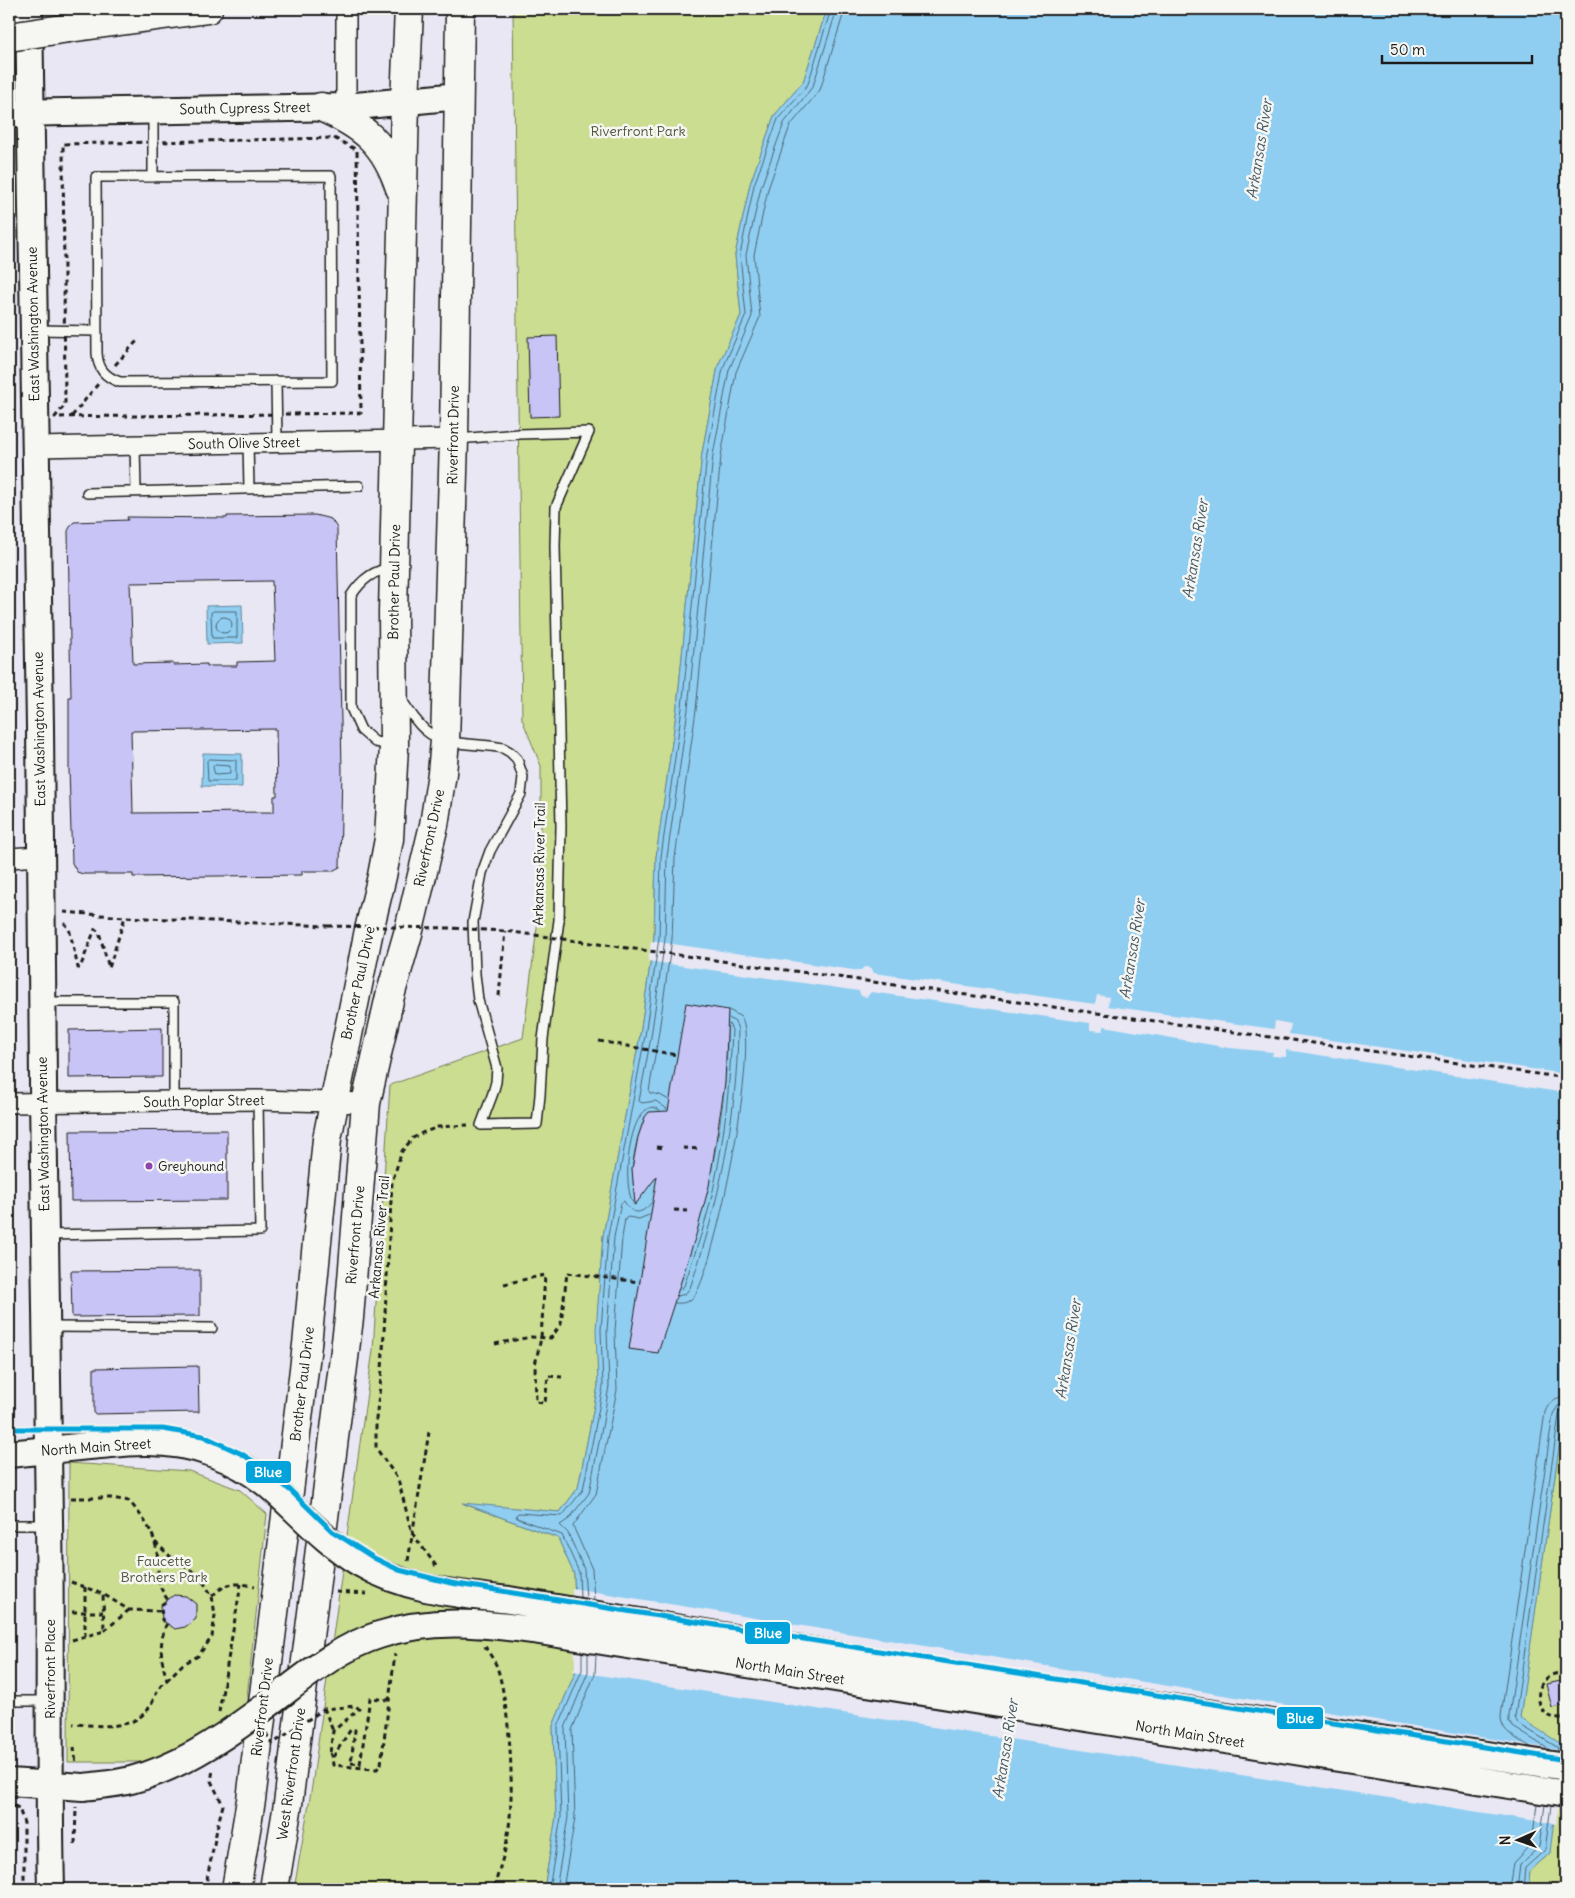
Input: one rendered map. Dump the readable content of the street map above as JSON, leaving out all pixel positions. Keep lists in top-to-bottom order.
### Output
{
  "streets": {
    "main road": [
      "South Cypress Street",
      "East Washington Avenue",
      "Riverfront Drive",
      "Brother Paul Drive",
      "North Main Street",
      "Riverfront Place",
      "West Riverfront Drive"
    ],
    "street": ["South Olive Street", "South Poplar Street"],
    "path": ["Arkansas River Trail"]
  },
  "crossings": [
    ["South Cypress Street", "East Washington Avenue"],
    ["South Cypress Street", "Riverfront Drive"],
    ["East Washington Avenue", "South Olive Street"],
    ["East Washington Avenue", "South Poplar Street"],
    ["East Washington Avenue", "North Main Street"],
    ["East Washington Avenue", "Riverfront Place"],
    ["Riverfront Drive", "South Olive Street"],
    ["Riverfront Drive", "Brother Paul Drive"],
    ["Riverfront Drive", "South Poplar Street"],
    ["Riverfront Drive", "West Riverfront Drive"],
    ["South Olive Street", "Brother Paul Drive"],
    ["Brother Paul Drive", "South Poplar Street"],
    ["North Main Street", "Riverfront Place"]
  ],
  "water": ["Arkansas River"],
  "parks": ["Riverfront Park", "Faucette Brothers Park"],
  "places": ["Greyhound"],
  "lines": ["transit line Blue"],
  "scale_bar": "50 m",
  "north": "left"
}
